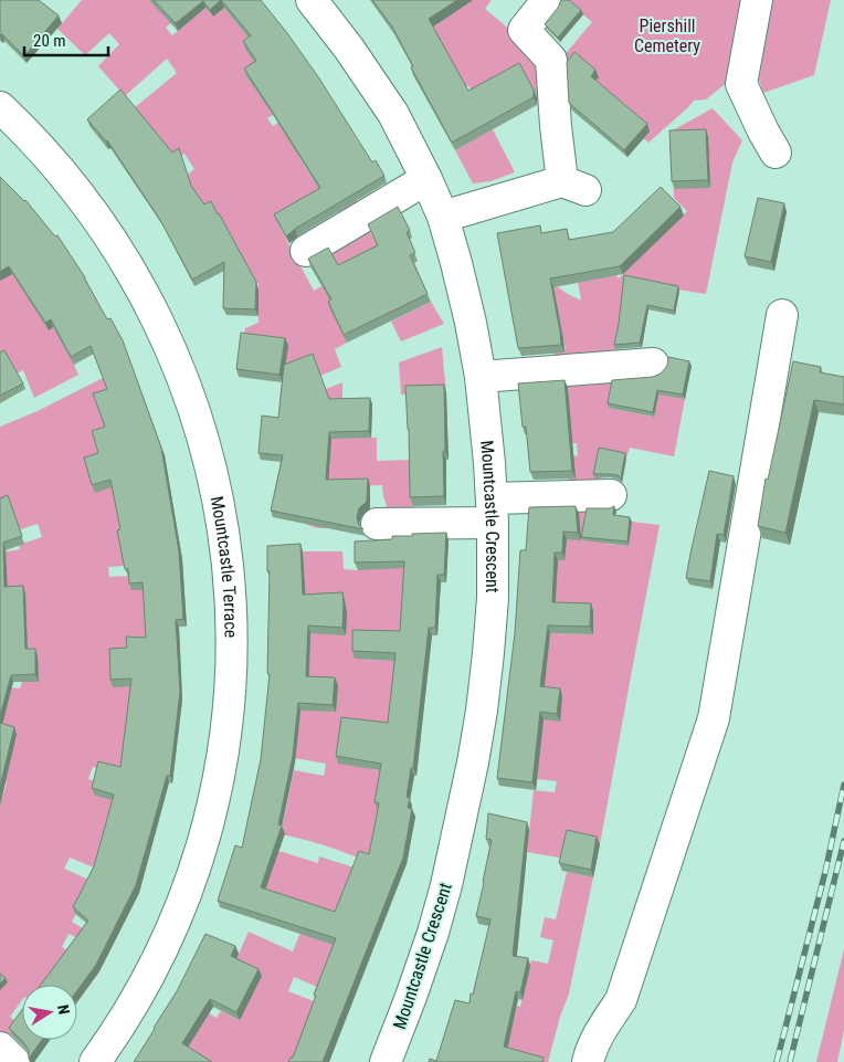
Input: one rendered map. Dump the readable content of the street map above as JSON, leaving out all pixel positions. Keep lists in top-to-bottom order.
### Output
{
  "streets": {
    "street": ["Mountcastle Crescent", "Mountcastle Terrace"]
  },
  "parks": ["Piershill Cemetery"],
  "scale_bar": "20 m",
  "north": "right"
}
